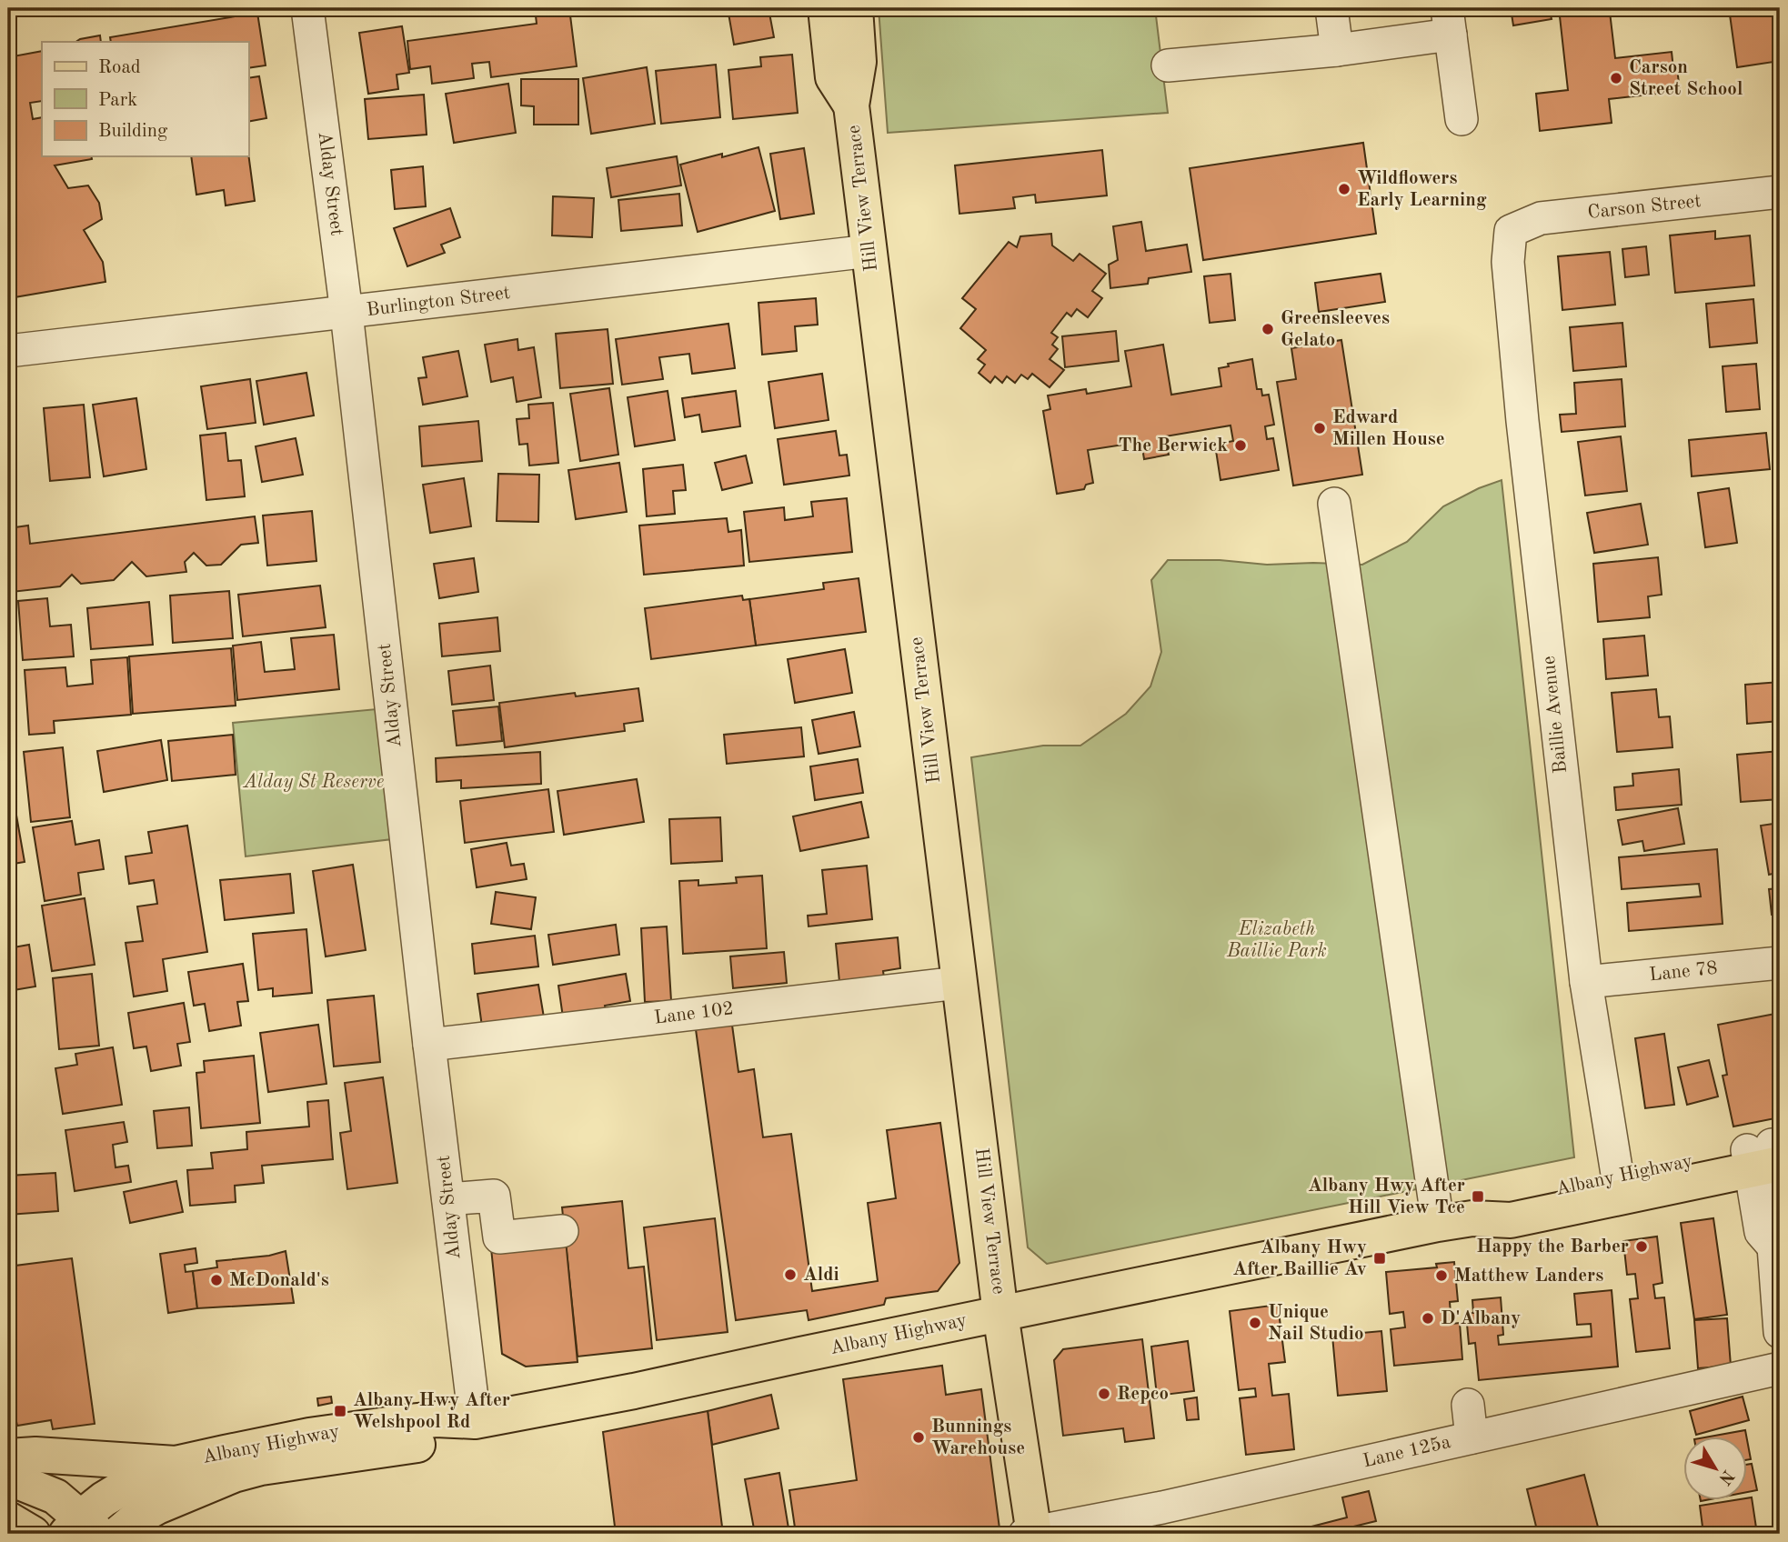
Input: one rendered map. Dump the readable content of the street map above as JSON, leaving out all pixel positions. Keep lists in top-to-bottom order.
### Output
{
  "streets": {
    "main road": ["Hill View Terrace", "Albany Highway"],
    "street": [
      "Alday Street",
      "Carson Street",
      "Burlington Street",
      "Baillie Avenue",
      "Lane 78",
      "Lane 102",
      "Lane 125a"
    ]
  },
  "crossings": [
    ["Alday Street", "Burlington Street"],
    ["Alday Street", "Lane 102"],
    ["Alday Street", "Albany Highway"],
    ["Hill View Terrace", "Burlington Street"],
    ["Hill View Terrace", "Lane 102"],
    ["Hill View Terrace", "Albany Highway"],
    ["Hill View Terrace", "Lane 125a"],
    ["Carson Street", "Baillie Avenue"],
    ["Baillie Avenue", "Lane 78"],
    ["Baillie Avenue", "Albany Highway"]
  ],
  "parks": ["Alday St Reserve", "Elizabeth Baillie Park"],
  "places": {
    "other": [
      "Carson Street School",
      "Wildflowers Early Learning",
      "Greensleeves Gelato",
      "Edward Millen House",
      "The Berwick",
      "Happy the Barber",
      "Aldi",
      "Matthew Landers",
      "McDonald's",
      "D'Albany",
      "Unique Nail Studio",
      "Repco",
      "Bunnings Warehouse"
    ],
    "transit": ["Albany Hwy After Hill View Tce", "Albany Hwy After Baillie Av", "Albany Hwy After Welshpool Rd"]
  },
  "legend": ["Road", "Park", "Building"],
  "north": "bottom right"
}
